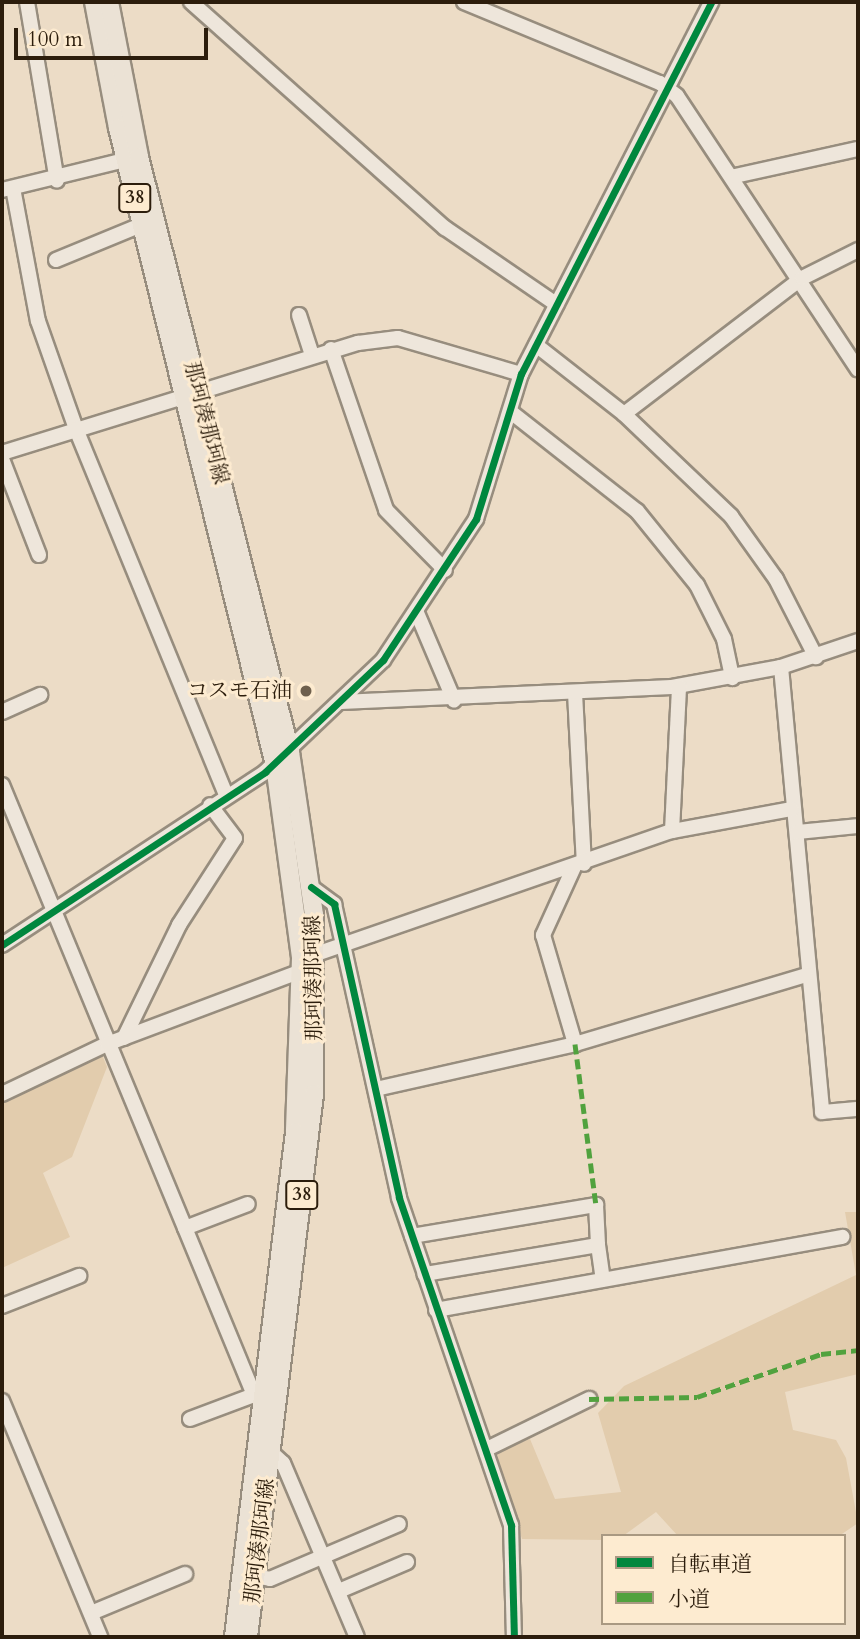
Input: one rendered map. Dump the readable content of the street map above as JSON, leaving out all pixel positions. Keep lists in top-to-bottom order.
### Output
{
  "streets": {
    "main road": ["38", "那珂湊那珂線"]
  },
  "places": ["コスモ石油"],
  "legend": ["自転車道", "小道"],
  "scale_bar": "100 m"
}
